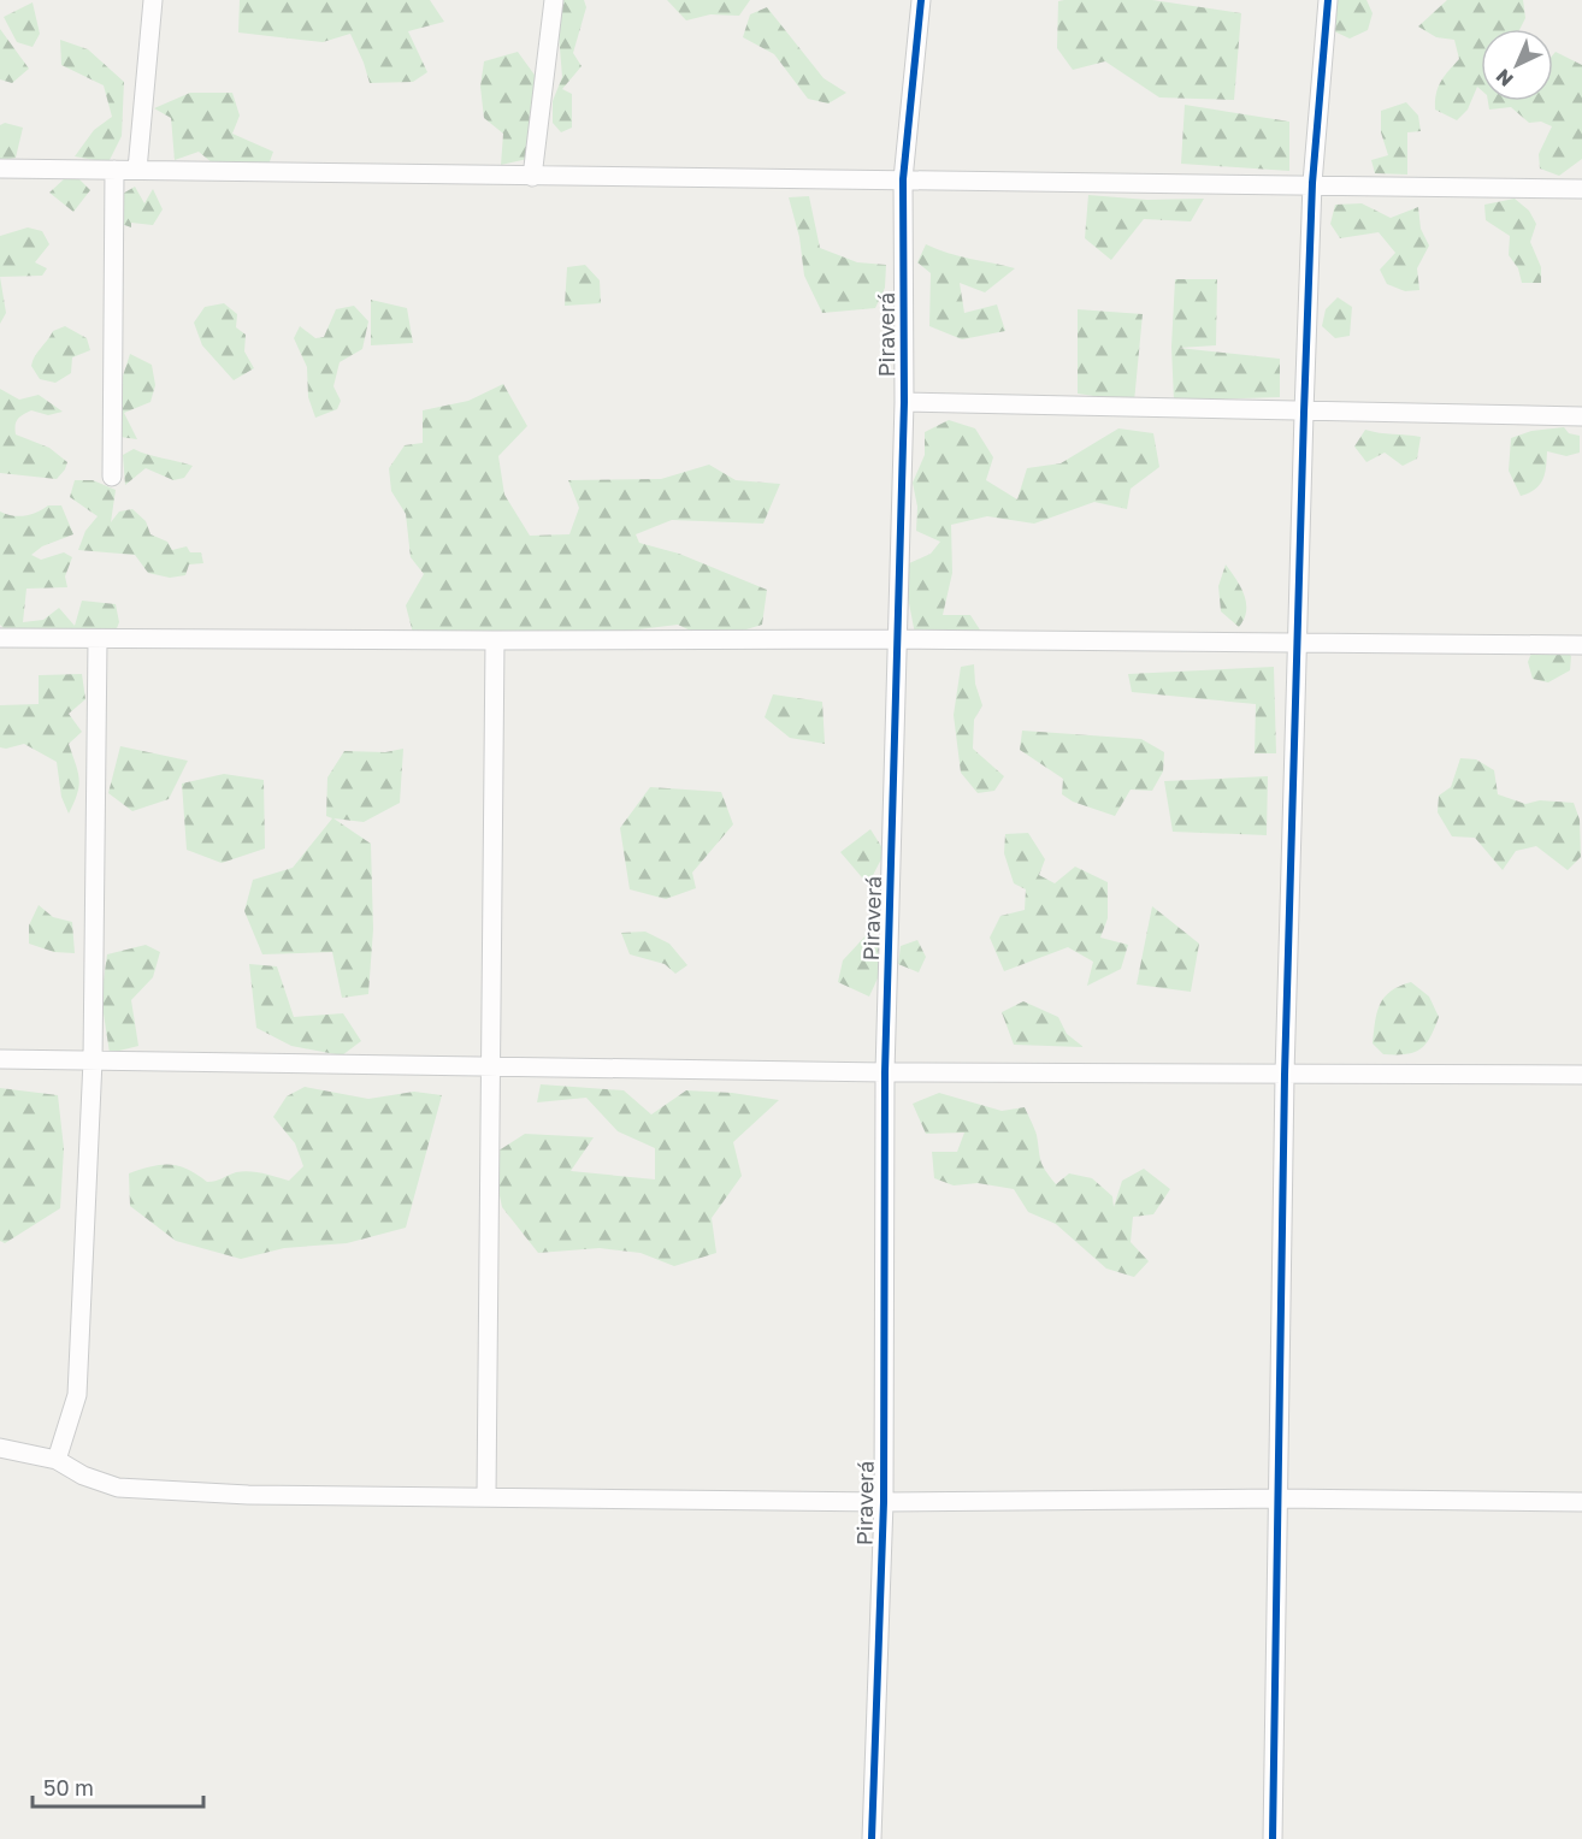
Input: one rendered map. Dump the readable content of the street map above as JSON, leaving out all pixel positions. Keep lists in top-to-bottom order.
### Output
{
  "streets": {
    "street": ["Piraverá"]
  },
  "scale_bar": "50 m",
  "north": "bottom left"
}
